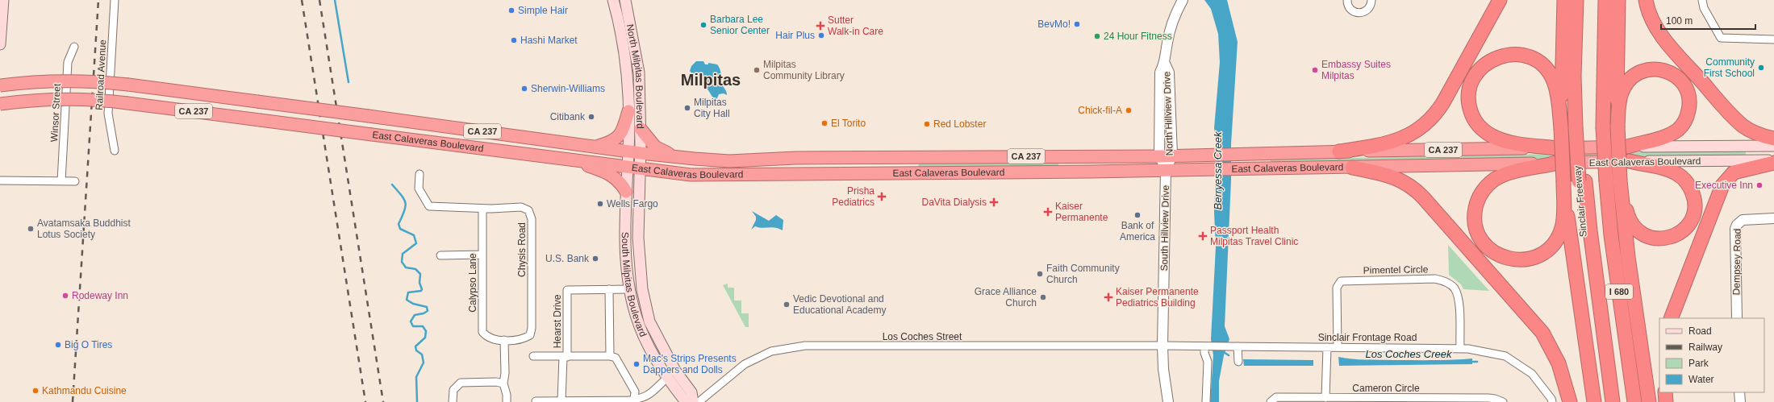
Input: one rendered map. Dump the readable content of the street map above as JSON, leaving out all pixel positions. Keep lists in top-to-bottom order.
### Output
{
  "streets": {
    "highway": [
      "CA 237",
      "East Calaveras Boulevard",
      "Sinclair Freeway",
      "I 680"
    ],
    "main road": ["North Milpitas Boulevard", "South Milpitas Boulevard"],
    "street": [
      "Railroad Avenue",
      "Winsor Street",
      "North Hillview Drive",
      "South Hillview Drive",
      "Chysis Road",
      "Dempsey Road",
      "Pimentel Circle",
      "Calypso Lane",
      "Hearst Drive",
      "Los Coches Street",
      "Sinclair Frontage Road",
      "Cameron Circle"
    ]
  },
  "crossings": [
    ["North Milpitas Boulevard", "East Calaveras Boulevard"],
    ["North Milpitas Boulevard", "South Milpitas Boulevard"],
    ["North Hillview Drive", "East Calaveras Boulevard"],
    ["North Hillview Drive", "South Hillview Drive"],
    ["East Calaveras Boulevard", "South Hillview Drive"],
    ["East Calaveras Boulevard", "South Milpitas Boulevard"],
    ["Sinclair Freeway", "I 680"],
    ["South Hillview Drive", "Los Coches Street"],
    ["South Hillview Drive", "Sinclair Frontage Road"],
    ["Chysis Road", "Calypso Lane"],
    ["Pimentel Circle", "Sinclair Frontage Road"],
    ["South Milpitas Boulevard", "Hearst Drive"],
    ["Los Coches Street", "Sinclair Frontage Road"]
  ],
  "districts": ["Milpitas"],
  "water": ["Berryessa Creek", "Los Coches Creek"],
  "places": {
    "other": [
      "Simple Hair",
      "BevMo!",
      "Barbara Lee Senior Center",
      "Hair Plus",
      "24 Hour Fitness",
      "Hashi Market",
      "Community First School",
      "Milpitas Community Library",
      "Embassy Suites Milpitas",
      "Sherwin-Williams",
      "Milpitas City Hall",
      "Chick-fil-A",
      "Citibank",
      "El Torito",
      "Red Lobster",
      "Executive Inn",
      "Wells Fargo",
      "Bank of America",
      "Avatamsaka Buddhist Lotus Society",
      "U.S. Bank",
      "Faith Community Church",
      "Rodeway Inn",
      "Grace Alliance Church",
      "Vedic Devotional and Educational Academy",
      "Big O Tires",
      "Mac's Strips Presents Dappers and Dolls",
      "Kathmandu Cuisine"
    ],
    "health": [
      "Sutter Walk-in Care",
      "Prisha Pediatrics",
      "DaVita Dialysis",
      "Kaiser Permanente",
      "Passport Health Milpitas Travel Clinic",
      "Kaiser Permanente Pediatrics Building"
    ]
  },
  "legend": [
    "Road",
    "Railway",
    "Park",
    "Water"
  ],
  "scale_bar": "100 m"
}
